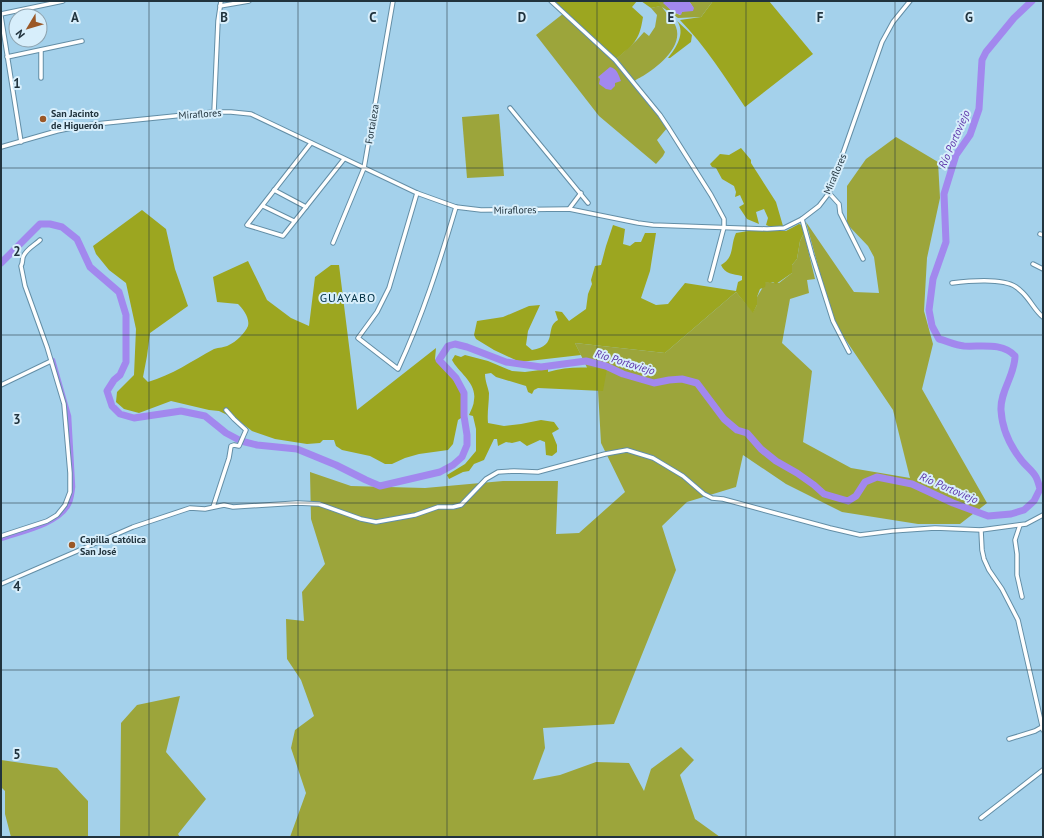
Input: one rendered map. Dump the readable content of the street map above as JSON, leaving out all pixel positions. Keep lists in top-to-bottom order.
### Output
{
  "streets": {
    "street": ["Miraflores", "Fortaleza"]
  },
  "crossings": [
    ["Miraflores", "Fortaleza"]
  ],
  "districts": ["GUAYABO"],
  "water": ["Río Portoviejo"],
  "places": ["San Jacinto de Higuerón", "Capilla Católica San José"],
  "north": "bottom left",
  "grid": {
    "columns": [
      "A",
      "B",
      "C",
      "D",
      "E",
      "F",
      "G"
    ],
    "rows": [
      "1",
      "2",
      "3",
      "4",
      "5"
    ]
  }
}
